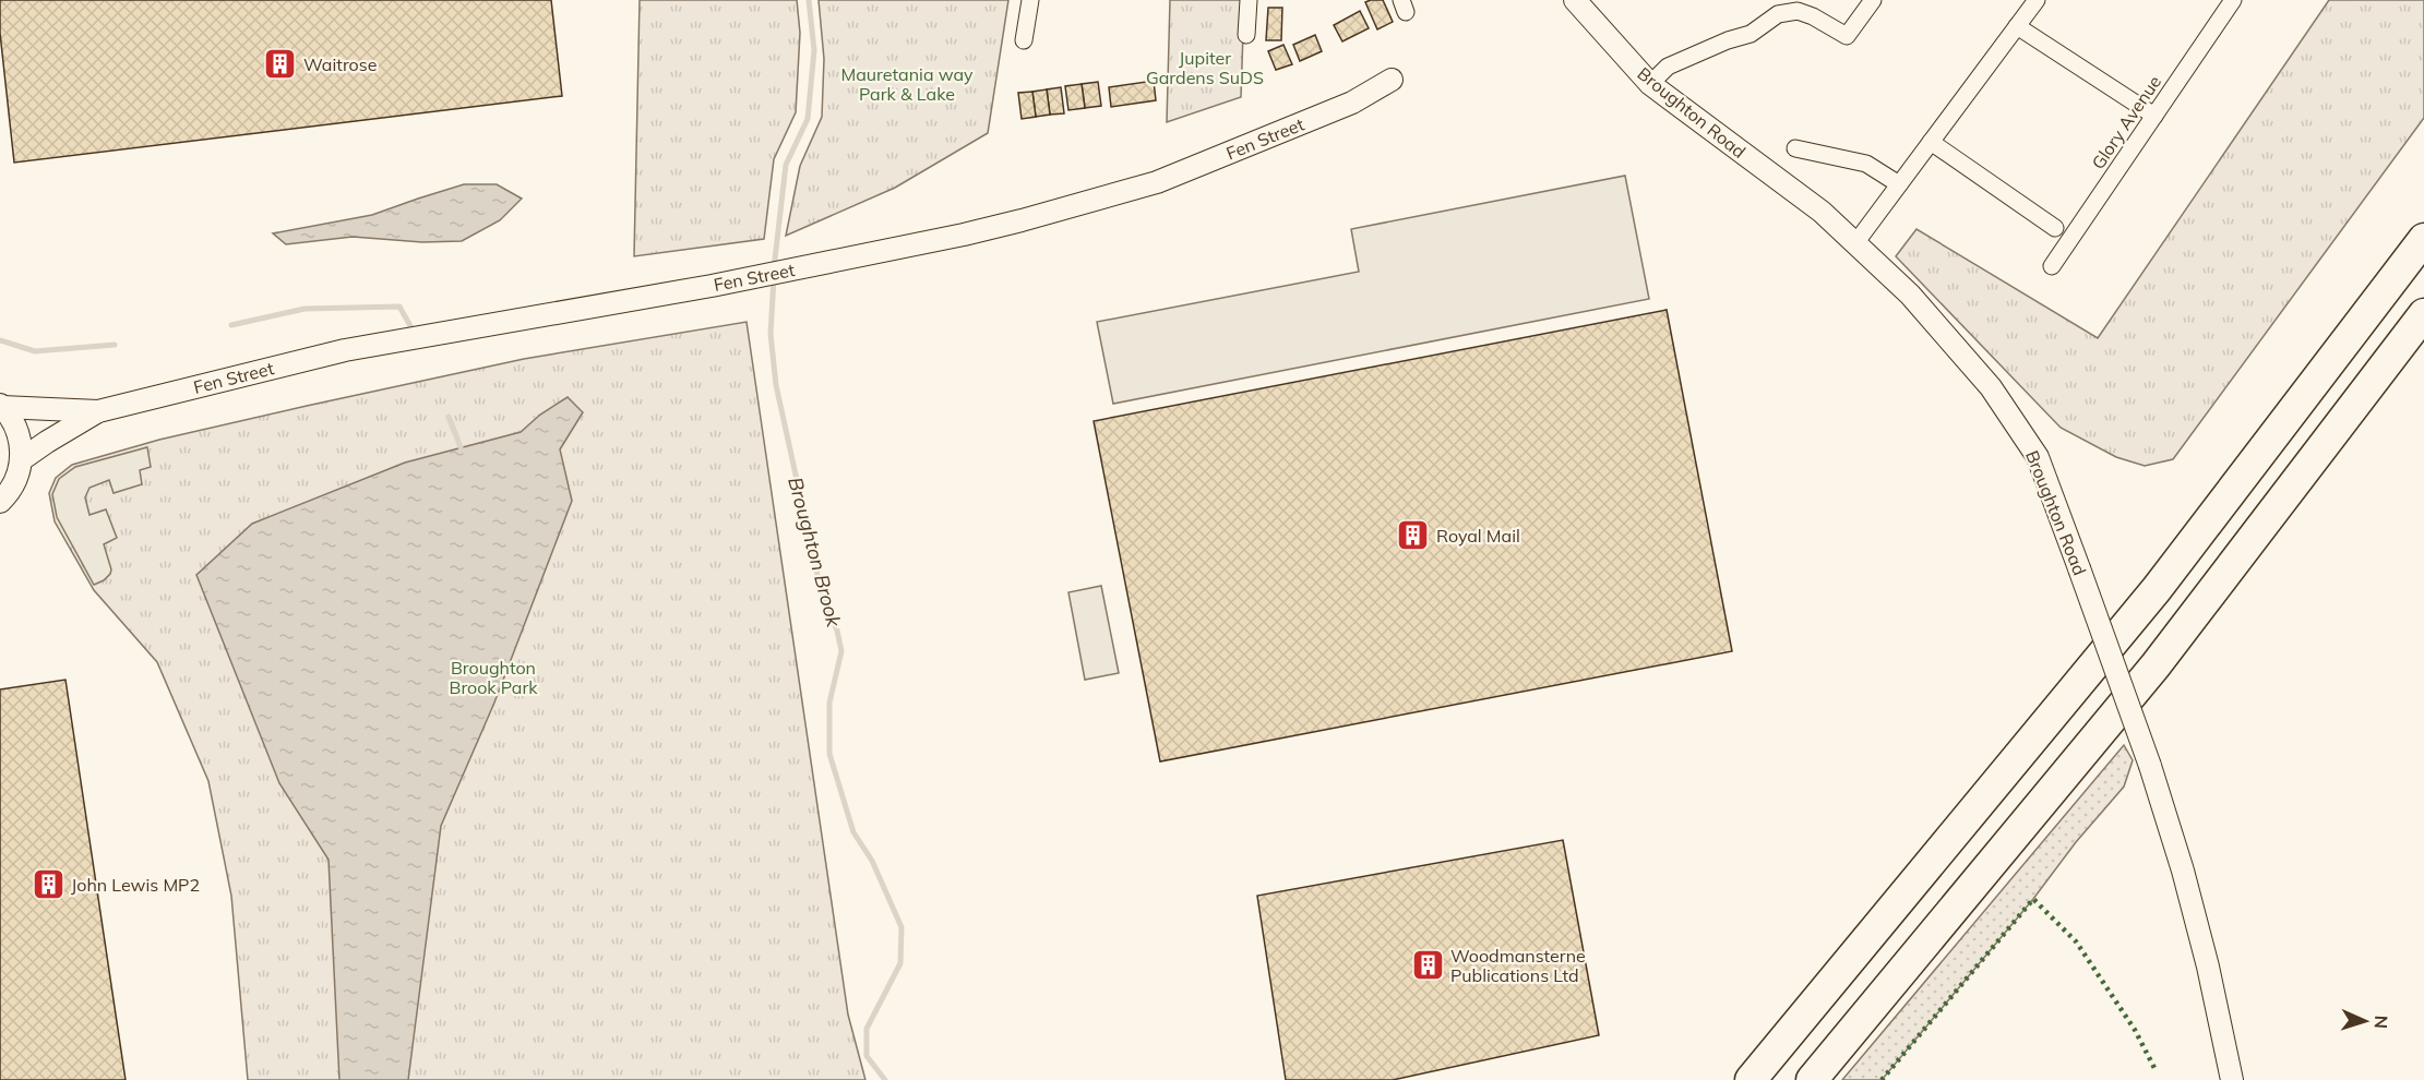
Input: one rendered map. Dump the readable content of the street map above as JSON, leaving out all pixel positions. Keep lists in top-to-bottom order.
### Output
{
  "streets": {
    "street": ["Broughton Road", "Glory Avenue", "Fen Street"]
  },
  "water": ["Broughton Brook"],
  "parks": ["Jupiter Gardens SuDS", "Mauretania way Park & Lake", "Broughton Brook Park"],
  "places": {
    "building": [
      "Waitrose",
      "Royal Mail",
      "John Lewis MP2",
      "Woodmansterne Publications Ltd"
    ]
  },
  "north": "right"
}
